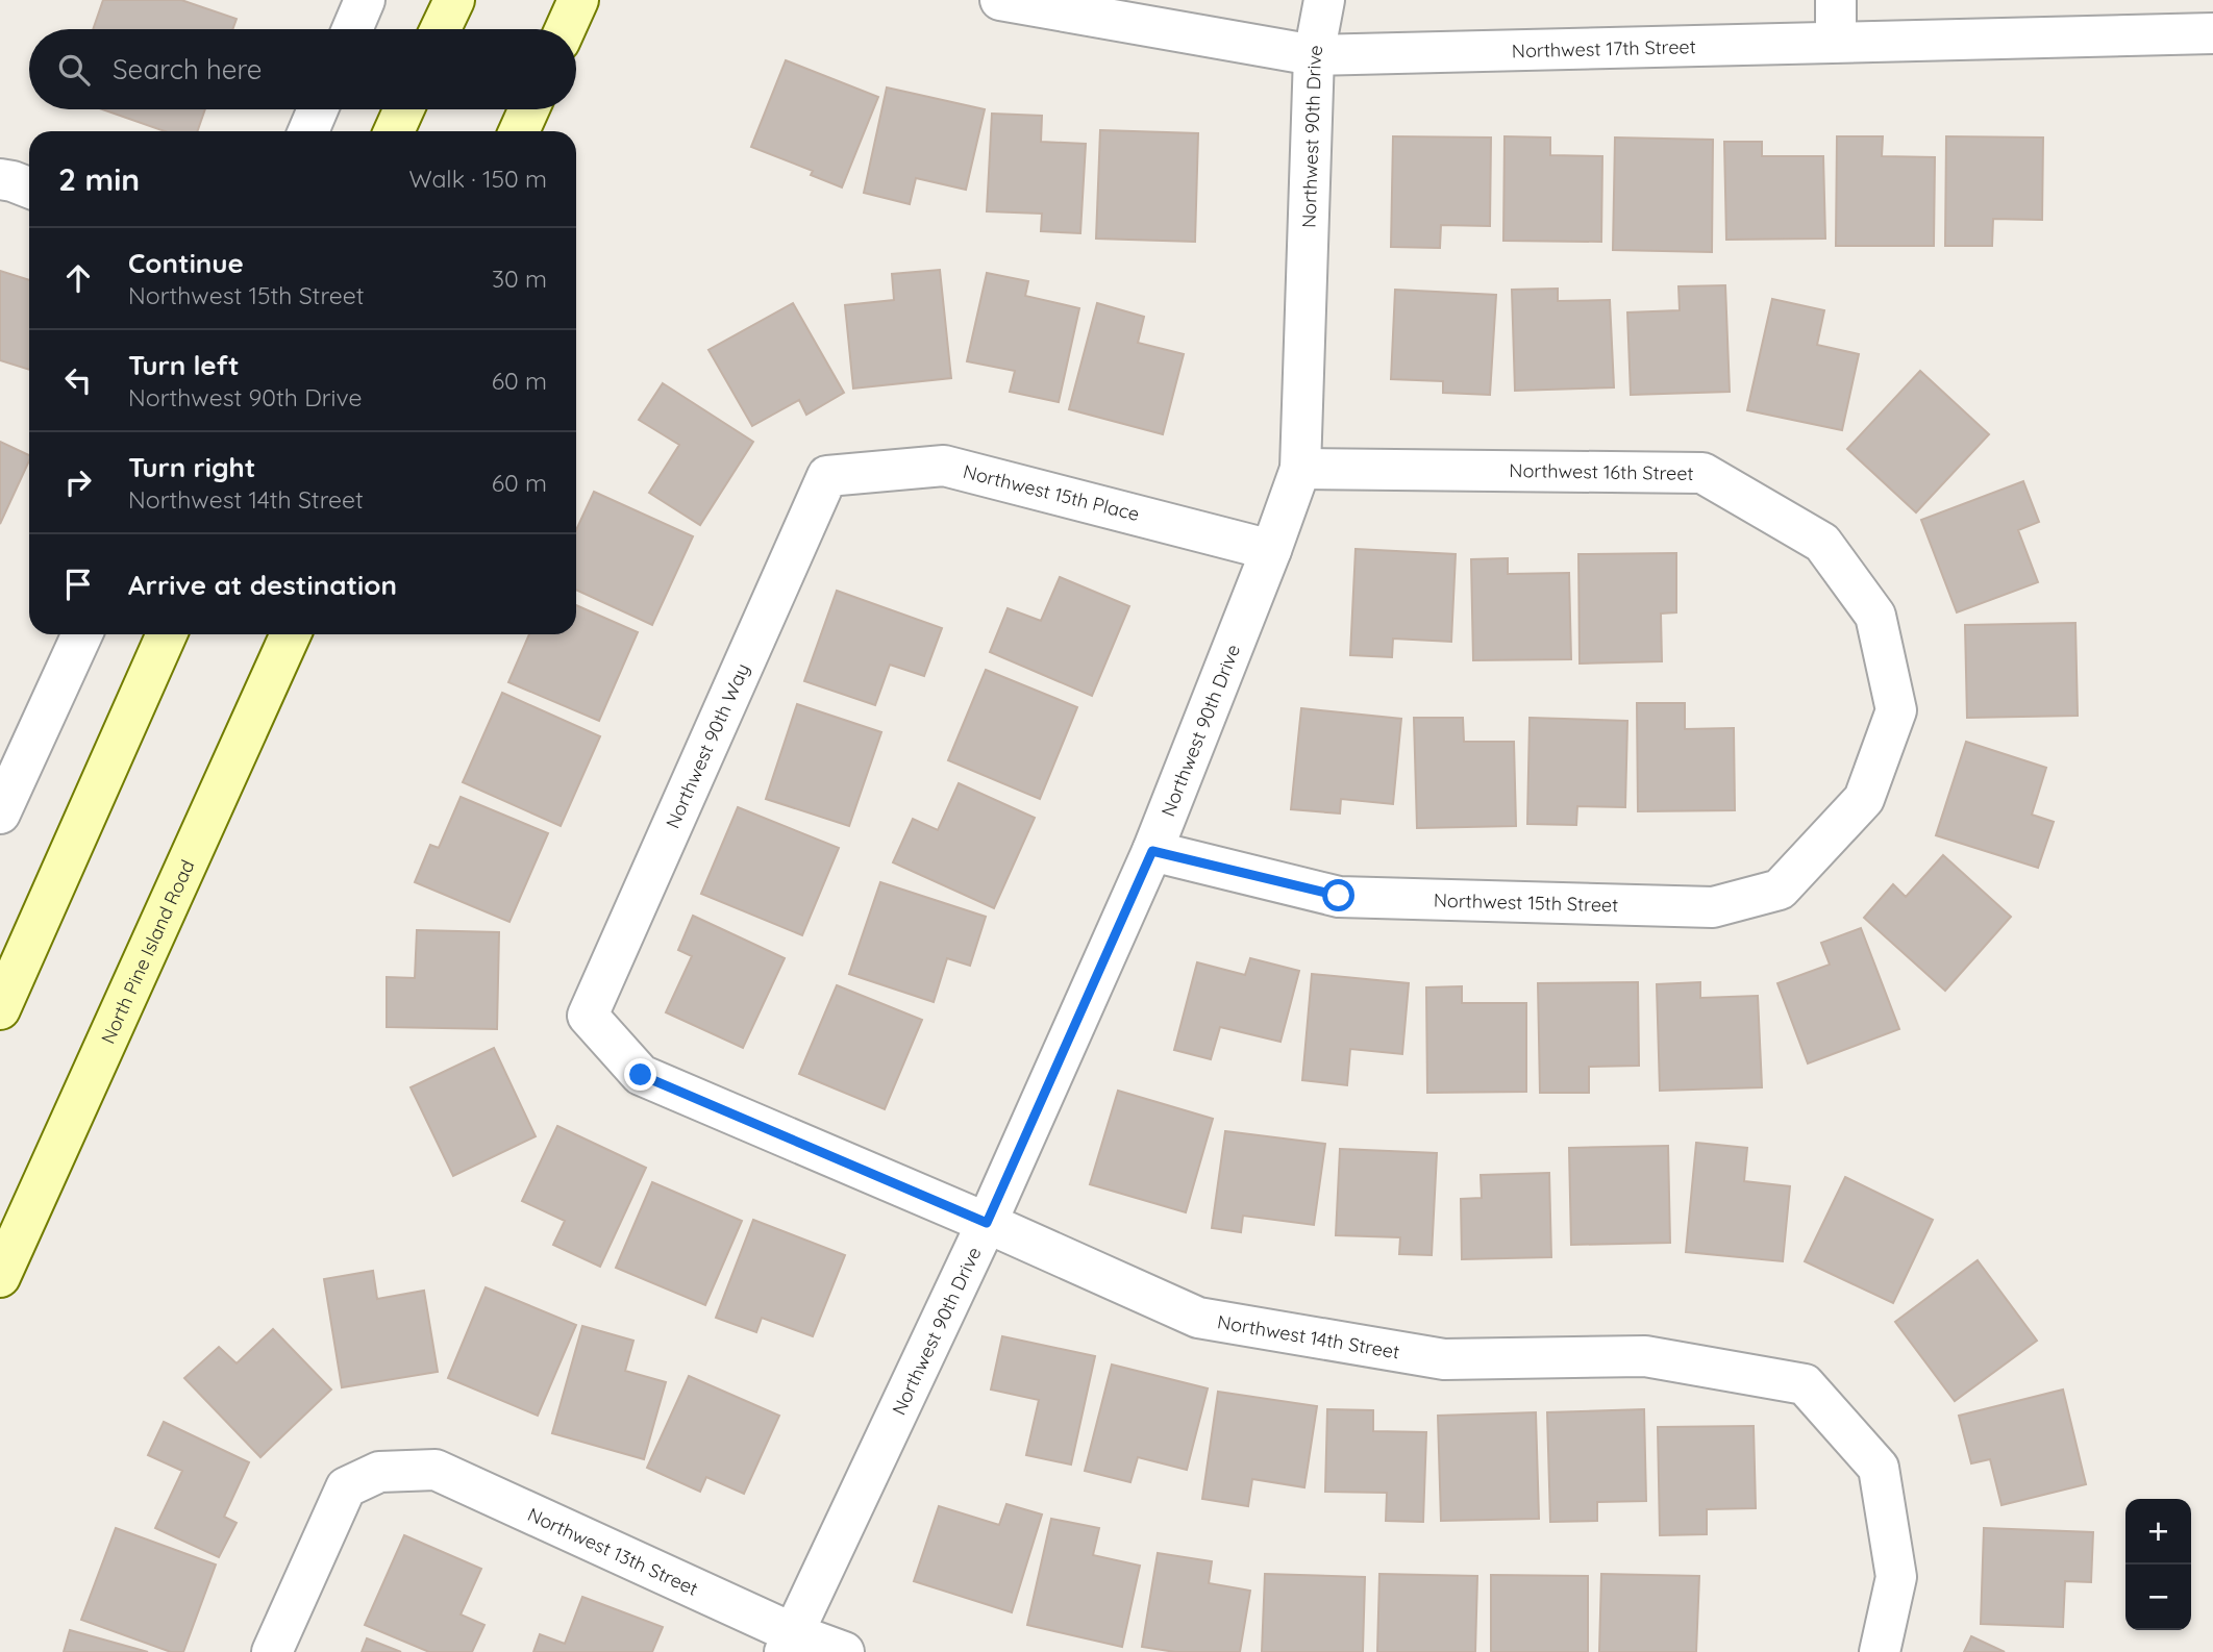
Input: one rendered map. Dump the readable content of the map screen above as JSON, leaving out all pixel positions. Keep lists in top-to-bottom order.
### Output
{
  "streets": {
    "main road": ["North Pine Island Road"],
    "street": [
      "Northwest 17th Street",
      "Northwest 90th Drive",
      "Northwest 16th Street",
      "Northwest 15th Place",
      "Northwest 90th Way",
      "Northwest 15th Street",
      "Northwest 14th Street",
      "Northwest 13th Street"
    ]
  },
  "crossings": [
    ["Northwest 17th Street", "Northwest 90th Drive"],
    ["Northwest 90th Drive", "Northwest 16th Street"],
    ["Northwest 90th Drive", "Northwest 15th Place"],
    ["Northwest 90th Drive", "Northwest 15th Street"],
    ["Northwest 90th Drive", "Northwest 14th Street"],
    ["Northwest 90th Drive", "Northwest 13th Street"],
    ["Northwest 16th Street", "Northwest 15th Street"],
    ["Northwest 15th Place", "Northwest 90th Way"],
    ["Northwest 90th Way", "Northwest 14th Street"]
  ],
  "page": {
    "search": "Search here",
    "heading": ["2 min", "Walk · 150 m"],
    "list": [
      ["Continue", "Northwest 15th Street", "30 m"],
      ["Turn left", "Northwest 90th Drive", "60 m"],
      ["Turn right", "Northwest 14th Street", "60 m"],
      "Arrive at destination"
    ],
    "map_buttons": ["+", "−"]
  }
}
